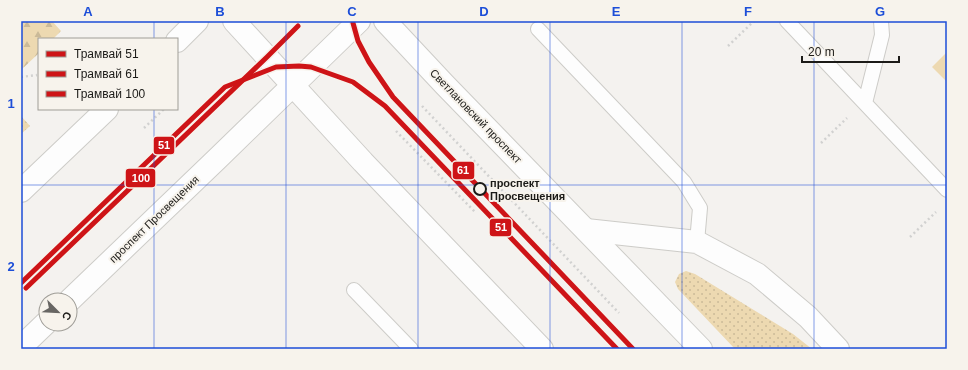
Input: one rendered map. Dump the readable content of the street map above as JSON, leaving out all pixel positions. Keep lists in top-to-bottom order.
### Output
{
  "streets": {
    "main road": ["Светлановский проспект", "проспект Просвещения"]
  },
  "places": ["проспект Просвещения"],
  "lines": ["tram line 61", "tram line 100", "tram line 51"],
  "legend": ["Трамвай 51", "Трамвай 61", "Трамвай 100"],
  "scale_bar": "20 m",
  "north": "bottom right",
  "grid": {
    "columns": [
      "A",
      "B",
      "C",
      "D",
      "E",
      "F",
      "G"
    ],
    "rows": ["1", "2"]
  }
}
